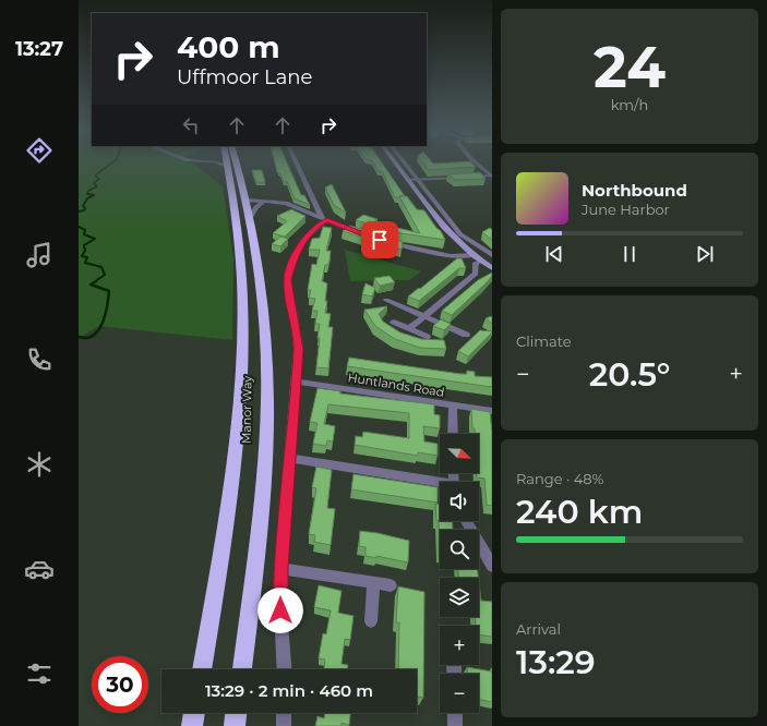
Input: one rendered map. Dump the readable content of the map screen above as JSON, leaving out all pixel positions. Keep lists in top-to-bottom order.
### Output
{
  "streets": {
    "highway": ["Manor Way"],
    "street": ["Huntlands Road"]
  },
  "north": "bottom right",
  "page": {
    "tabs": "13:27",
    "tile": [
      ["24", "km/h"],
      "Climate",
      ["Range · 48%", "240 km"],
      ["Arrival", "13:29"]
    ],
    "turn": ["400 m", "Uffmoor Lane"],
    "song": ["Northbound", "June Harbor"],
    "heat": ["−", "20.5°", "+"],
    "map_buttons": ["+", "−"],
    "limit": "30",
    "trip": "13:29 · 2 min · 460 m"
  }
}
